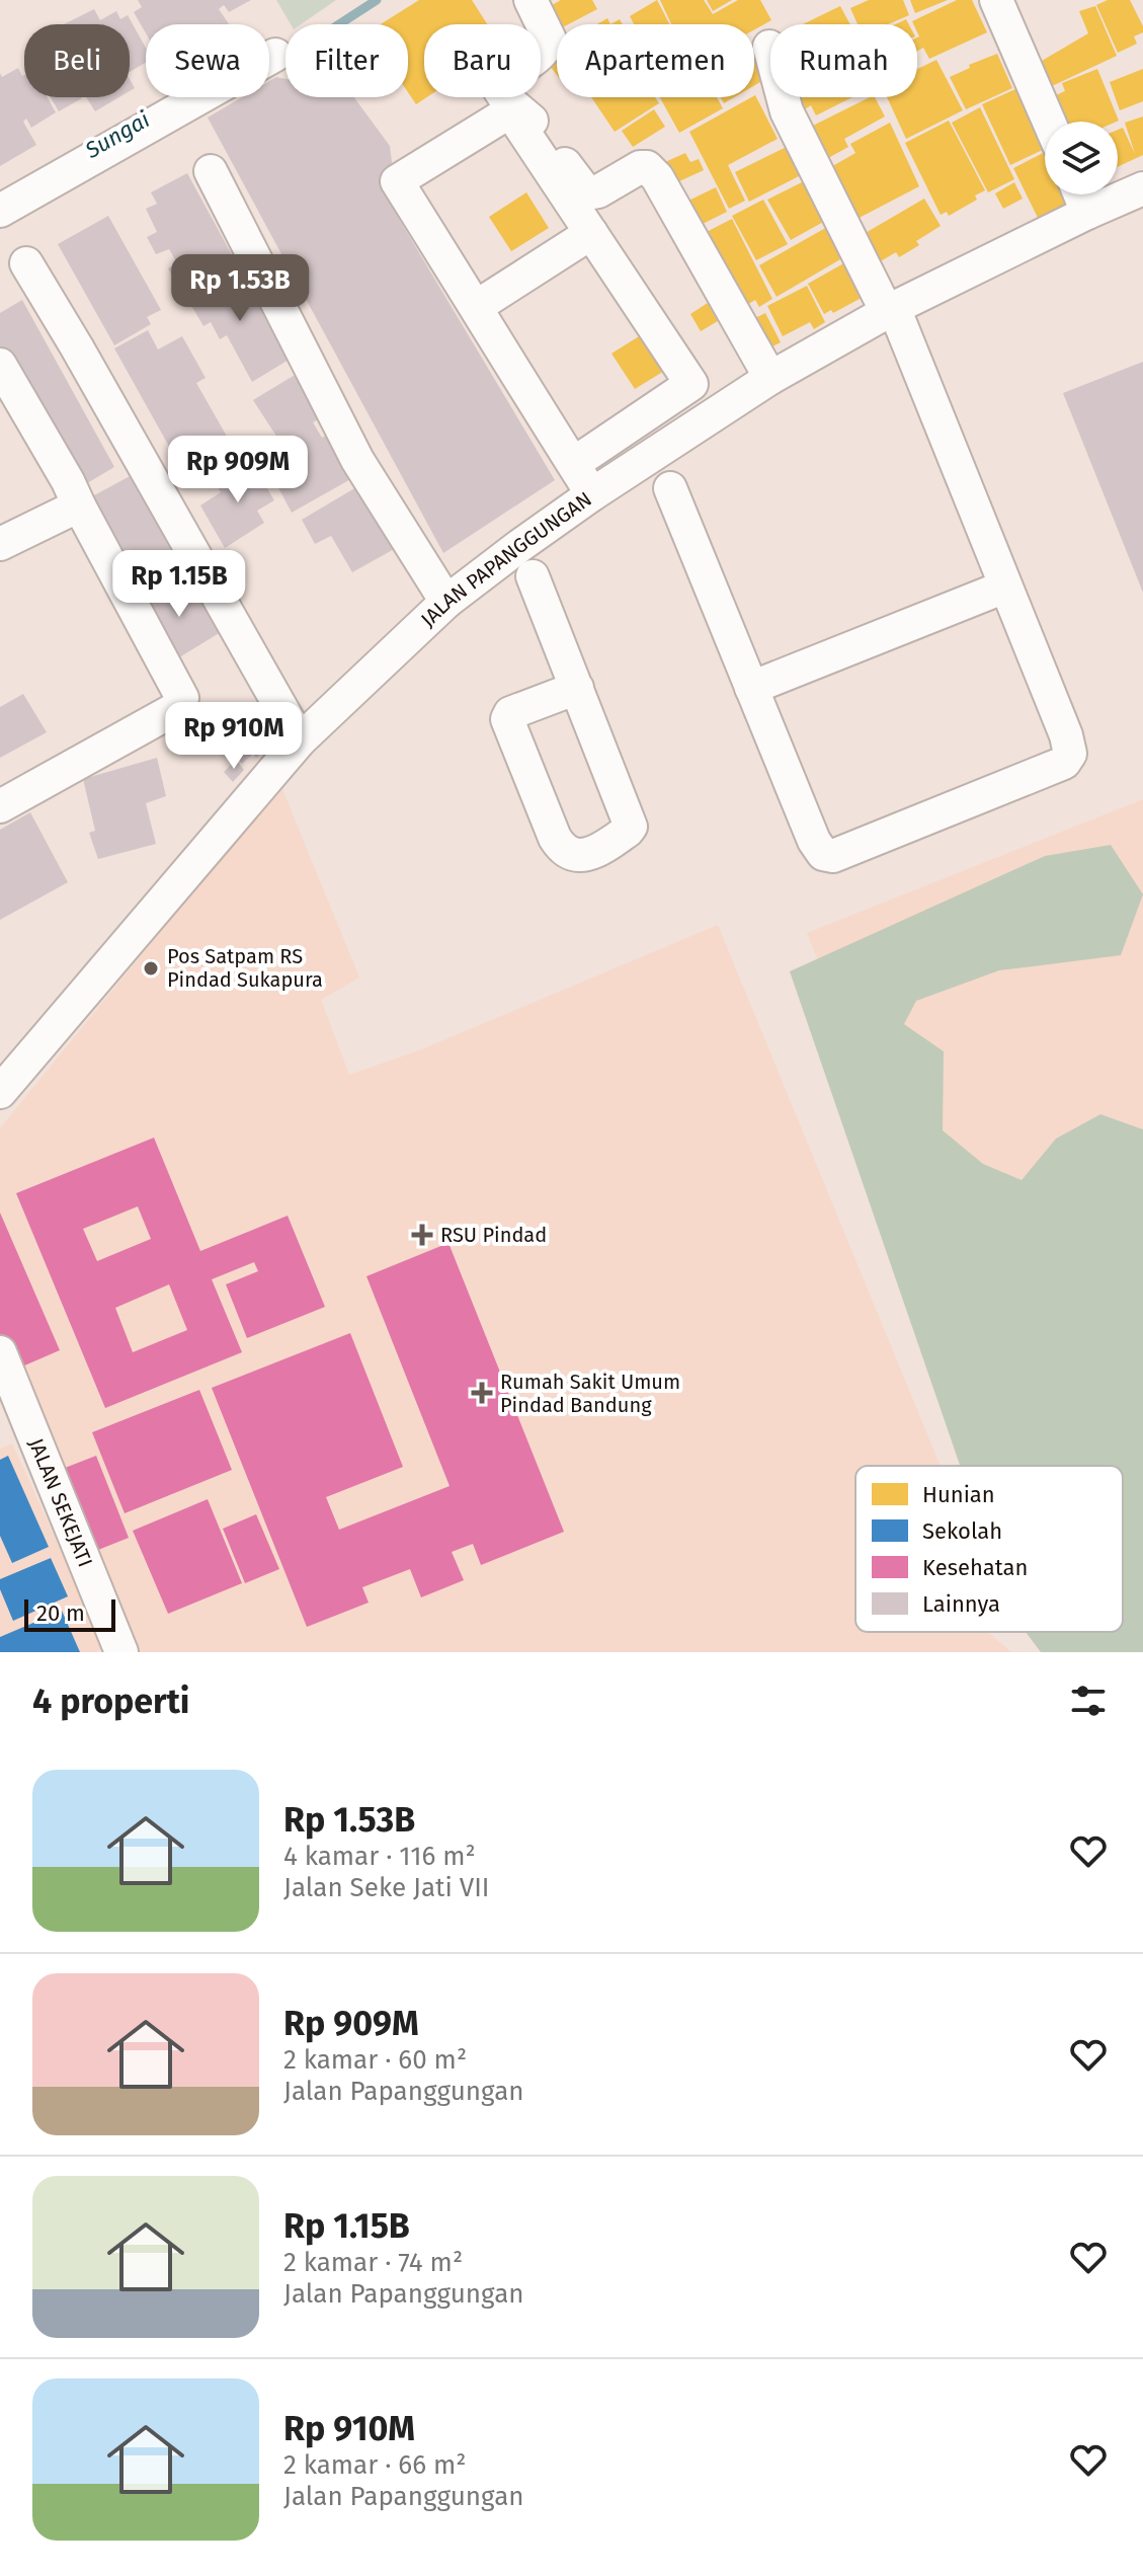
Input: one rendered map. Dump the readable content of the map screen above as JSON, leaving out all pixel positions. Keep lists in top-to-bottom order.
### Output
{
  "streets": {
    "street": ["JALAN PAPANGGUNGAN", "JALAN SEKEJATI"]
  },
  "water": ["Sungai"],
  "places": {
    "other": ["Pos Satpam RS Pindad Sukapura"],
    "health": ["RSU Pindad", "Rumah Sakit Umum Pindad Bandung"]
  },
  "legend": [
    "Hunian",
    "Sekolah",
    "Kesehatan",
    "Lainnya"
  ],
  "scale_bar": "20 m",
  "page": {
    "chip": [
      "Beli",
      "Sewa",
      "Filter",
      "Baru",
      "Apartemen",
      "Rumah"
    ],
    "price": [
      "Rp 1.53B",
      "Rp 909M",
      "Rp 1.15B",
      "Rp 910M"
    ],
    "scale": "20 m",
    "heading": "4 properti",
    "list": [
      {
        "name": "Rp 1.53B",
        "note": "4 kamar · 116 m² · Jalan Seke Jati VII"
      },
      {
        "name": "Rp 909M",
        "note": "2 kamar · 60 m² · Jalan Papanggungan"
      },
      {
        "name": "Rp 1.15B",
        "note": "2 kamar · 74 m² · Jalan Papanggungan"
      },
      {
        "name": "Rp 910M",
        "note": "2 kamar · 66 m² · Jalan Papanggungan"
      }
    ]
  }
}
